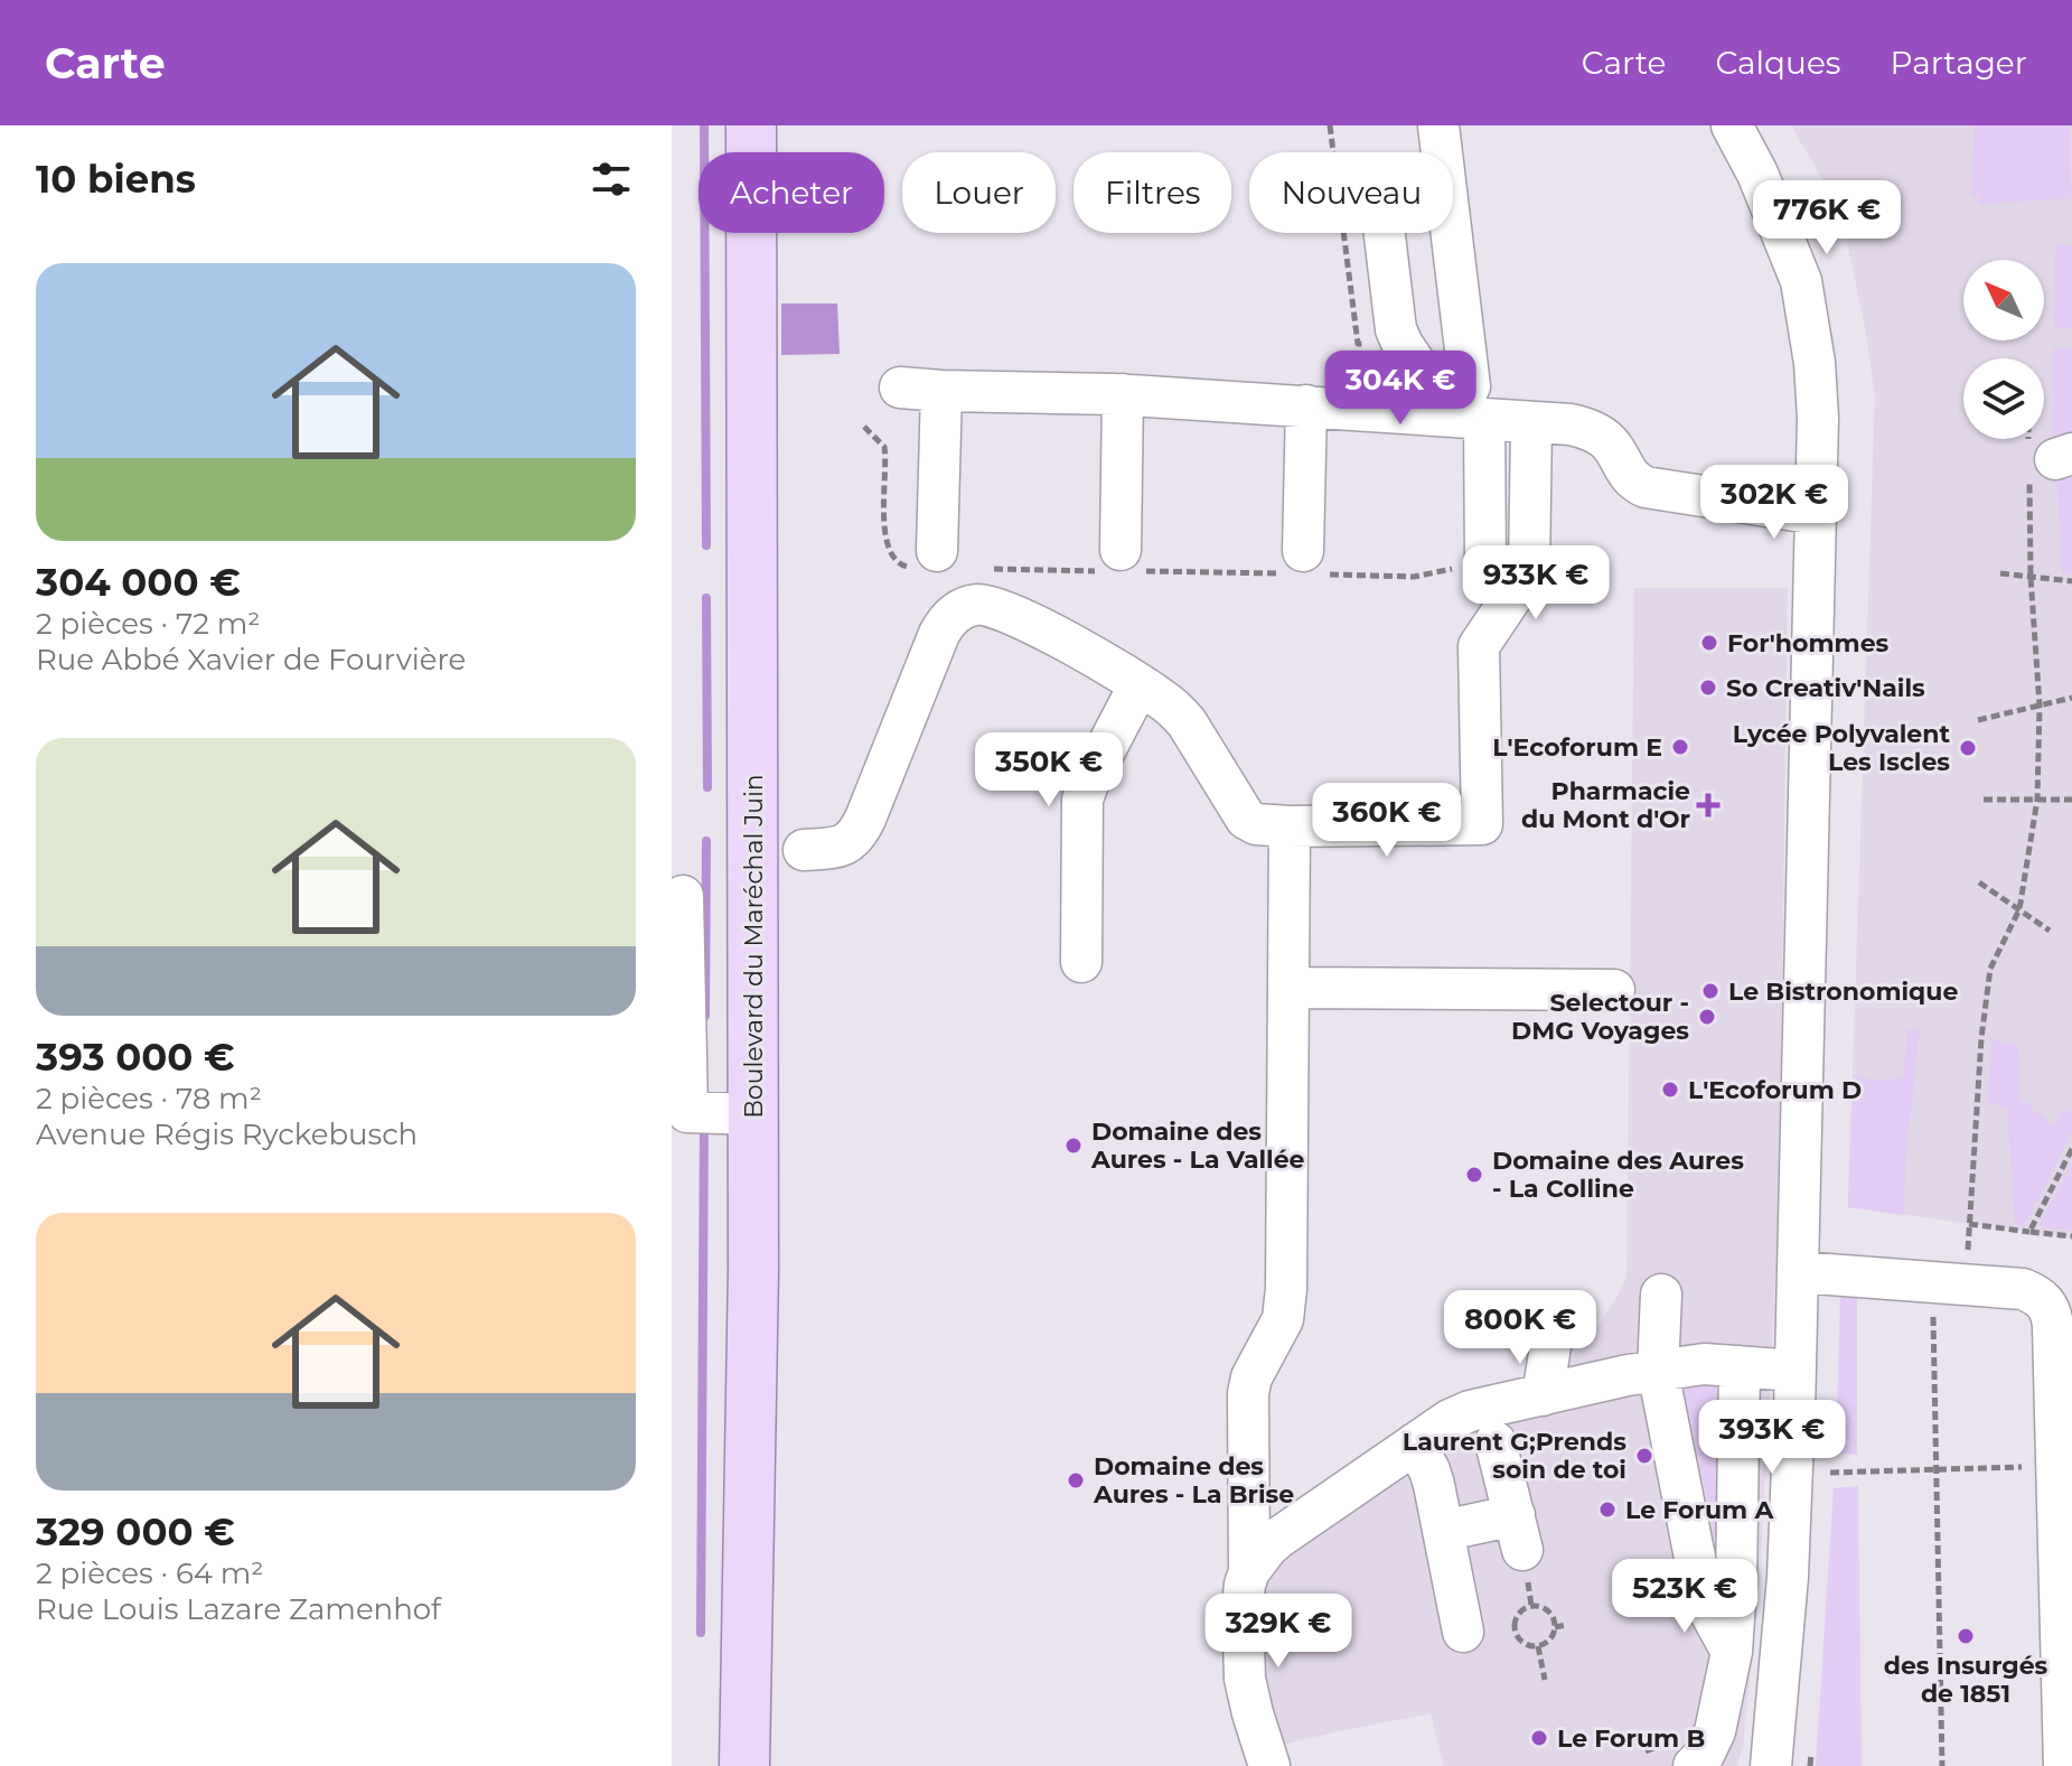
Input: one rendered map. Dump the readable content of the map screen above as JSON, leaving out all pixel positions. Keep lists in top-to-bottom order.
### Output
{
  "streets": {
    "main road": ["Boulevard du Maréchal Juin"]
  },
  "places": {
    "other": [
      "For'hommes",
      "So Creativ'Nails",
      "L'Ecoforum E",
      "Lycée Polyvalent Les Iscles",
      "Le Bistronomique",
      "Selectour - DMG Voyages",
      "L'Ecoforum D",
      "Domaine des Aures - La Vallée",
      "Domaine des Aures - La Colline",
      "Laurent G;Prends soin de toi",
      "Domaine des Aures - La Brise",
      "Le Forum A",
      "des Insurgés de 1851",
      "Le Forum B"
    ],
    "health": ["Pharmacie du Mont d'Or"]
  },
  "north": "top left",
  "page": {
    "header": "Carte",
    "nav": ["Carte", "Calques", "Partager"],
    "heading": "10 biens",
    "chip": [
      "Acheter",
      "Louer",
      "Filtres",
      "Nouveau"
    ],
    "price": [
      "776K €",
      "304K €",
      "302K €",
      "933K €",
      "350K €",
      "360K €",
      "800K €",
      "393K €",
      "523K €",
      "329K €"
    ],
    "list": [
      {
        "name": "304 000 €",
        "note": "2 pièces · 72 m² · Rue Abbé Xavier de Fourvière"
      },
      {
        "name": "393 000 €",
        "note": "2 pièces · 78 m² · Avenue Régis Ryckebusch"
      },
      {
        "name": "329 000 €",
        "note": "2 pièces · 64 m² · Rue Louis Lazare Zamenhof"
      }
    ]
  }
}
